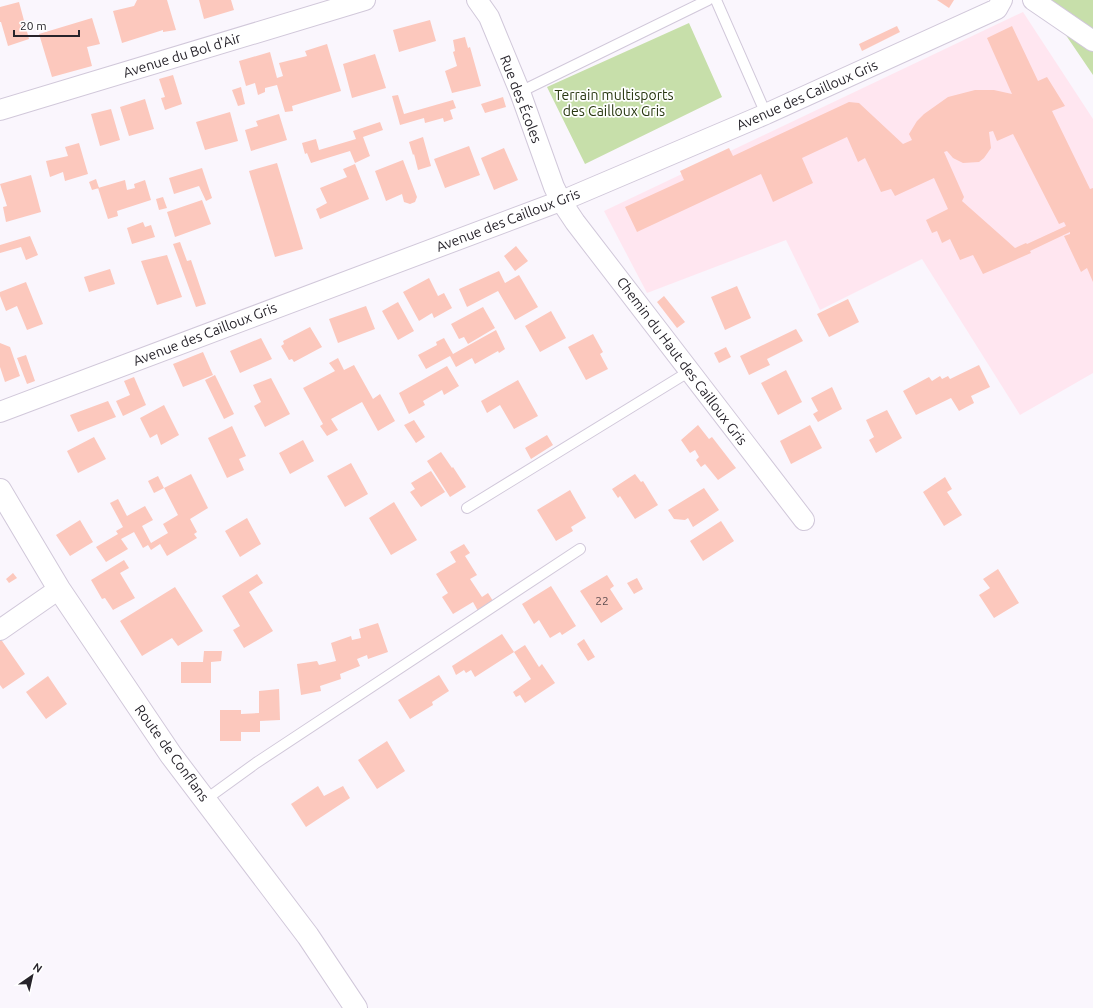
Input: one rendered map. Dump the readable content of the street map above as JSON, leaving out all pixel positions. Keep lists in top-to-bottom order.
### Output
{
  "streets": {
    "main road": ["Route de Conflans"],
    "street": [
      "Avenue du Bol d'Air",
      "Avenue des Cailloux Gris",
      "Rue des Écoles",
      "Chemin du Haut des Cailloux Gris"
    ]
  },
  "crossings": [
    ["Avenue des Cailloux Gris", "Rue des Écoles"],
    ["Avenue des Cailloux Gris", "Chemin du Haut des Cailloux Gris"],
    ["Rue des Écoles", "Chemin du Haut des Cailloux Gris"]
  ],
  "parks": ["Terrain multisports des Cailloux Gris"],
  "house_numbers": ["22"],
  "scale_bar": "20 m",
  "north": "top right"
}
